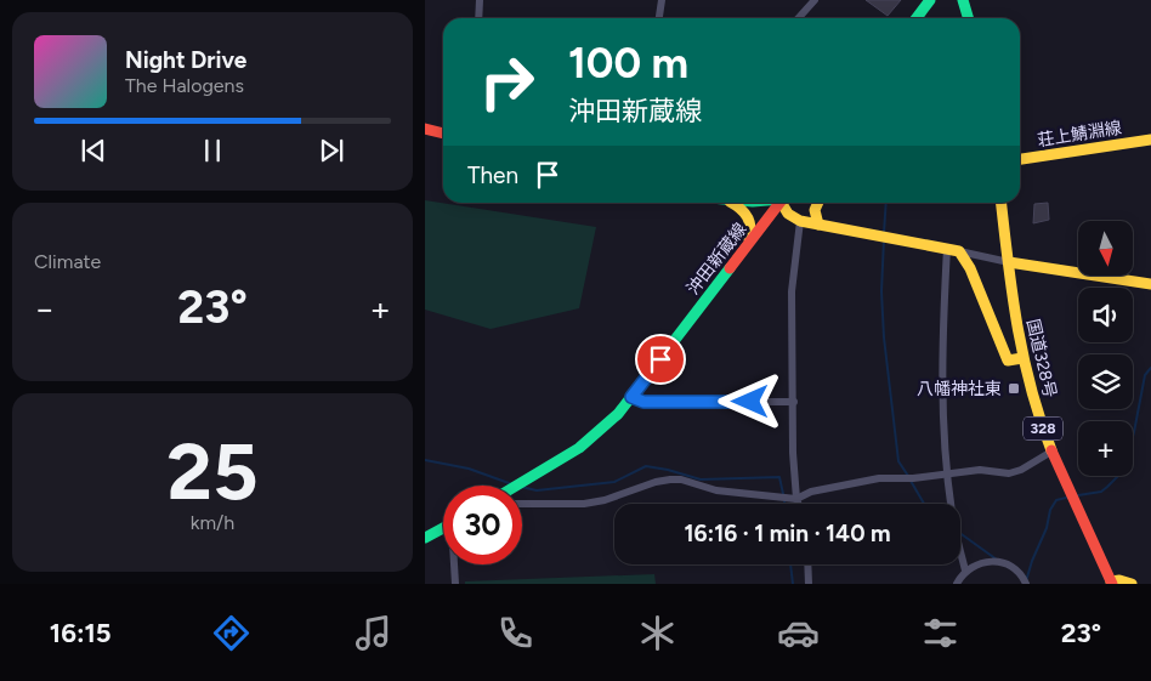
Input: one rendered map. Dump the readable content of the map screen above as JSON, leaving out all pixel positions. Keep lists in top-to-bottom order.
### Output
{
  "streets": {
    "main road": [
      "荘上鯖淵線",
      "沖田新蔵線",
      "国道328号",
      "328"
    ]
  },
  "places": {
    "transit": ["八幡神社東"]
  },
  "north": "bottom",
  "page": {
    "turn": ["100 m", "沖田新蔵線"],
    "song": ["Night Drive", "The Halogens"],
    "then": "Then",
    "tile": [
      "Climate",
      ["25", "km/h"]
    ],
    "map_buttons": "+",
    "heat": ["−", "23°", "+"],
    "limit": "30",
    "trip": "16:16 · 1 min · 140 m",
    "tabs": ["16:15", "23°"]
  }
}
